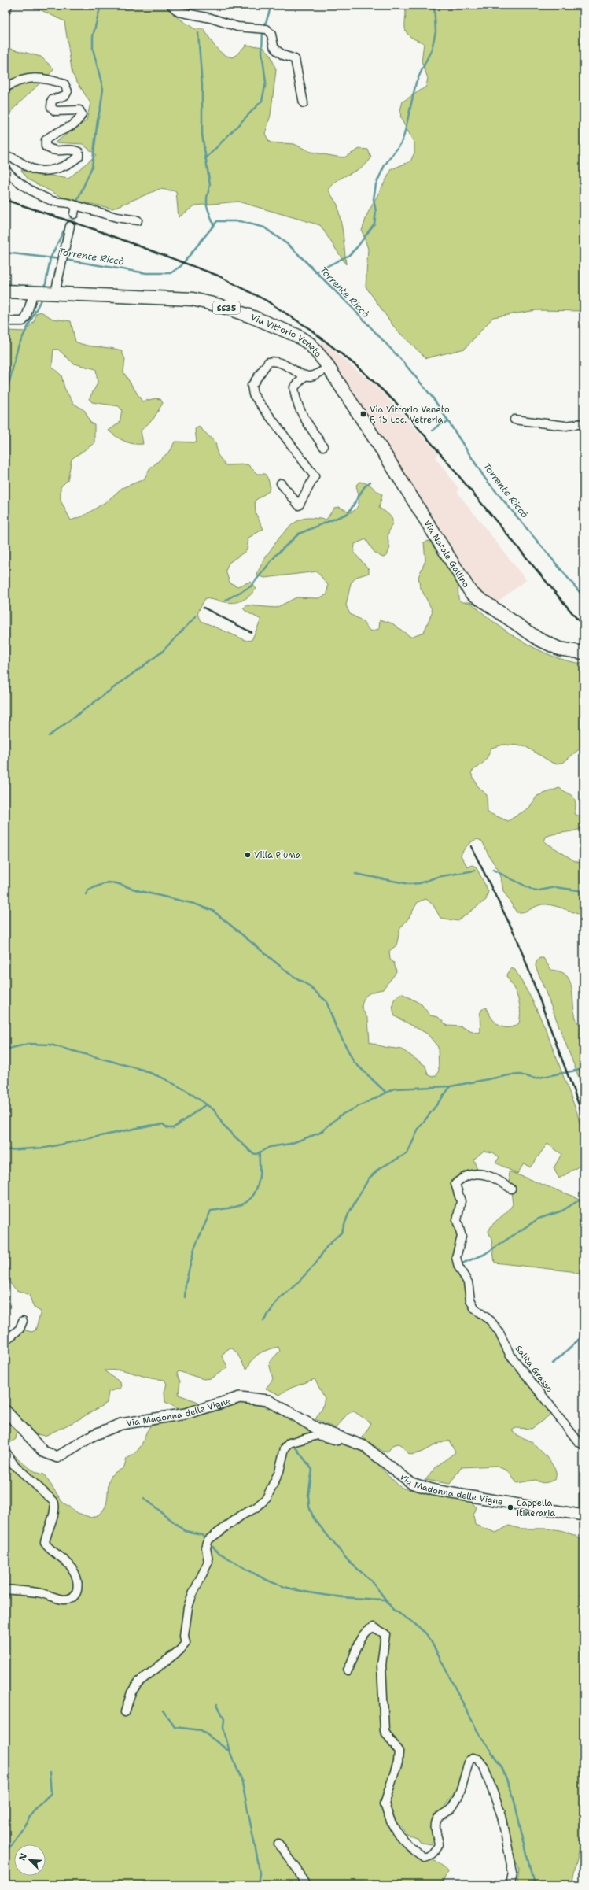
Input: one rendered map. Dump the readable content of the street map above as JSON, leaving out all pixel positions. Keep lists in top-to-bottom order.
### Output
{
  "streets": {
    "main road": ["SS35", "Via Vittorio Veneto", "Via Natale Gallino"],
    "street": ["Salita Grasso", "Via Madonna delle Vigne"]
  },
  "crossings": [
    ["Via Vittorio Veneto", "Via Natale Gallino"]
  ],
  "water": ["Torrente Riccò"],
  "places": {
    "transit": ["Via Vittorio Veneto F. 15 Loc. Vetreria"],
    "other": ["Villa Piuma", "Cappella itineraria"]
  },
  "north": "top left"
}
